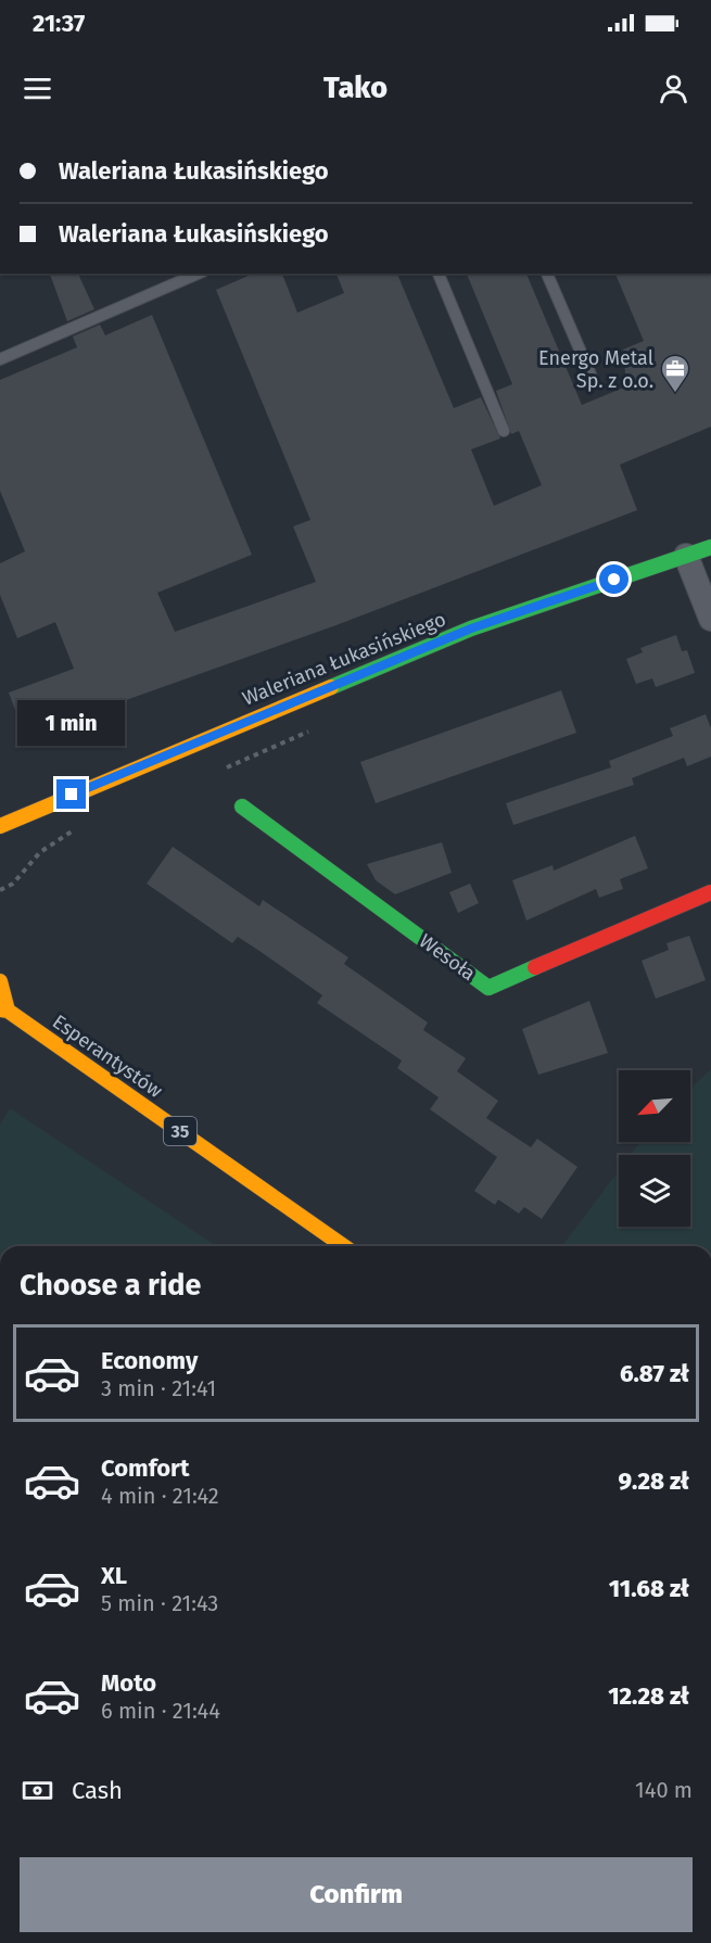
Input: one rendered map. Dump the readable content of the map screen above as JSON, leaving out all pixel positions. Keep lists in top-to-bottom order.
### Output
{
  "streets": {
    "street": [
      "Waleriana Łukasińskiego",
      "Wesoła",
      "Esperantystów",
      "35"
    ]
  },
  "places": {
    "office": ["Energo Metal Sp. z o.o."]
  },
  "north": "bottom left",
  "page": {
    "status": "21:37",
    "header": "Tako",
    "banner": ["Waleriana Łukasińskiego", "Waleriana Łukasińskiego"],
    "bubble": "1 min",
    "heading": "Choose a ride",
    "list": [
      {
        "name": "Economy",
        "note": "3 min · 21:41",
        "value": "6.87 zł"
      },
      {
        "name": "Comfort",
        "note": "4 min · 21:42",
        "value": "9.28 zł"
      },
      {
        "name": "XL",
        "note": "5 min · 21:43",
        "value": "11.68 zł"
      },
      {
        "name": "Moto",
        "note": "6 min · 21:44",
        "value": "12.28 zł"
      }
    ],
    "pay": ["Cash", "140 m"],
    "buttons": "Confirm"
  }
}
